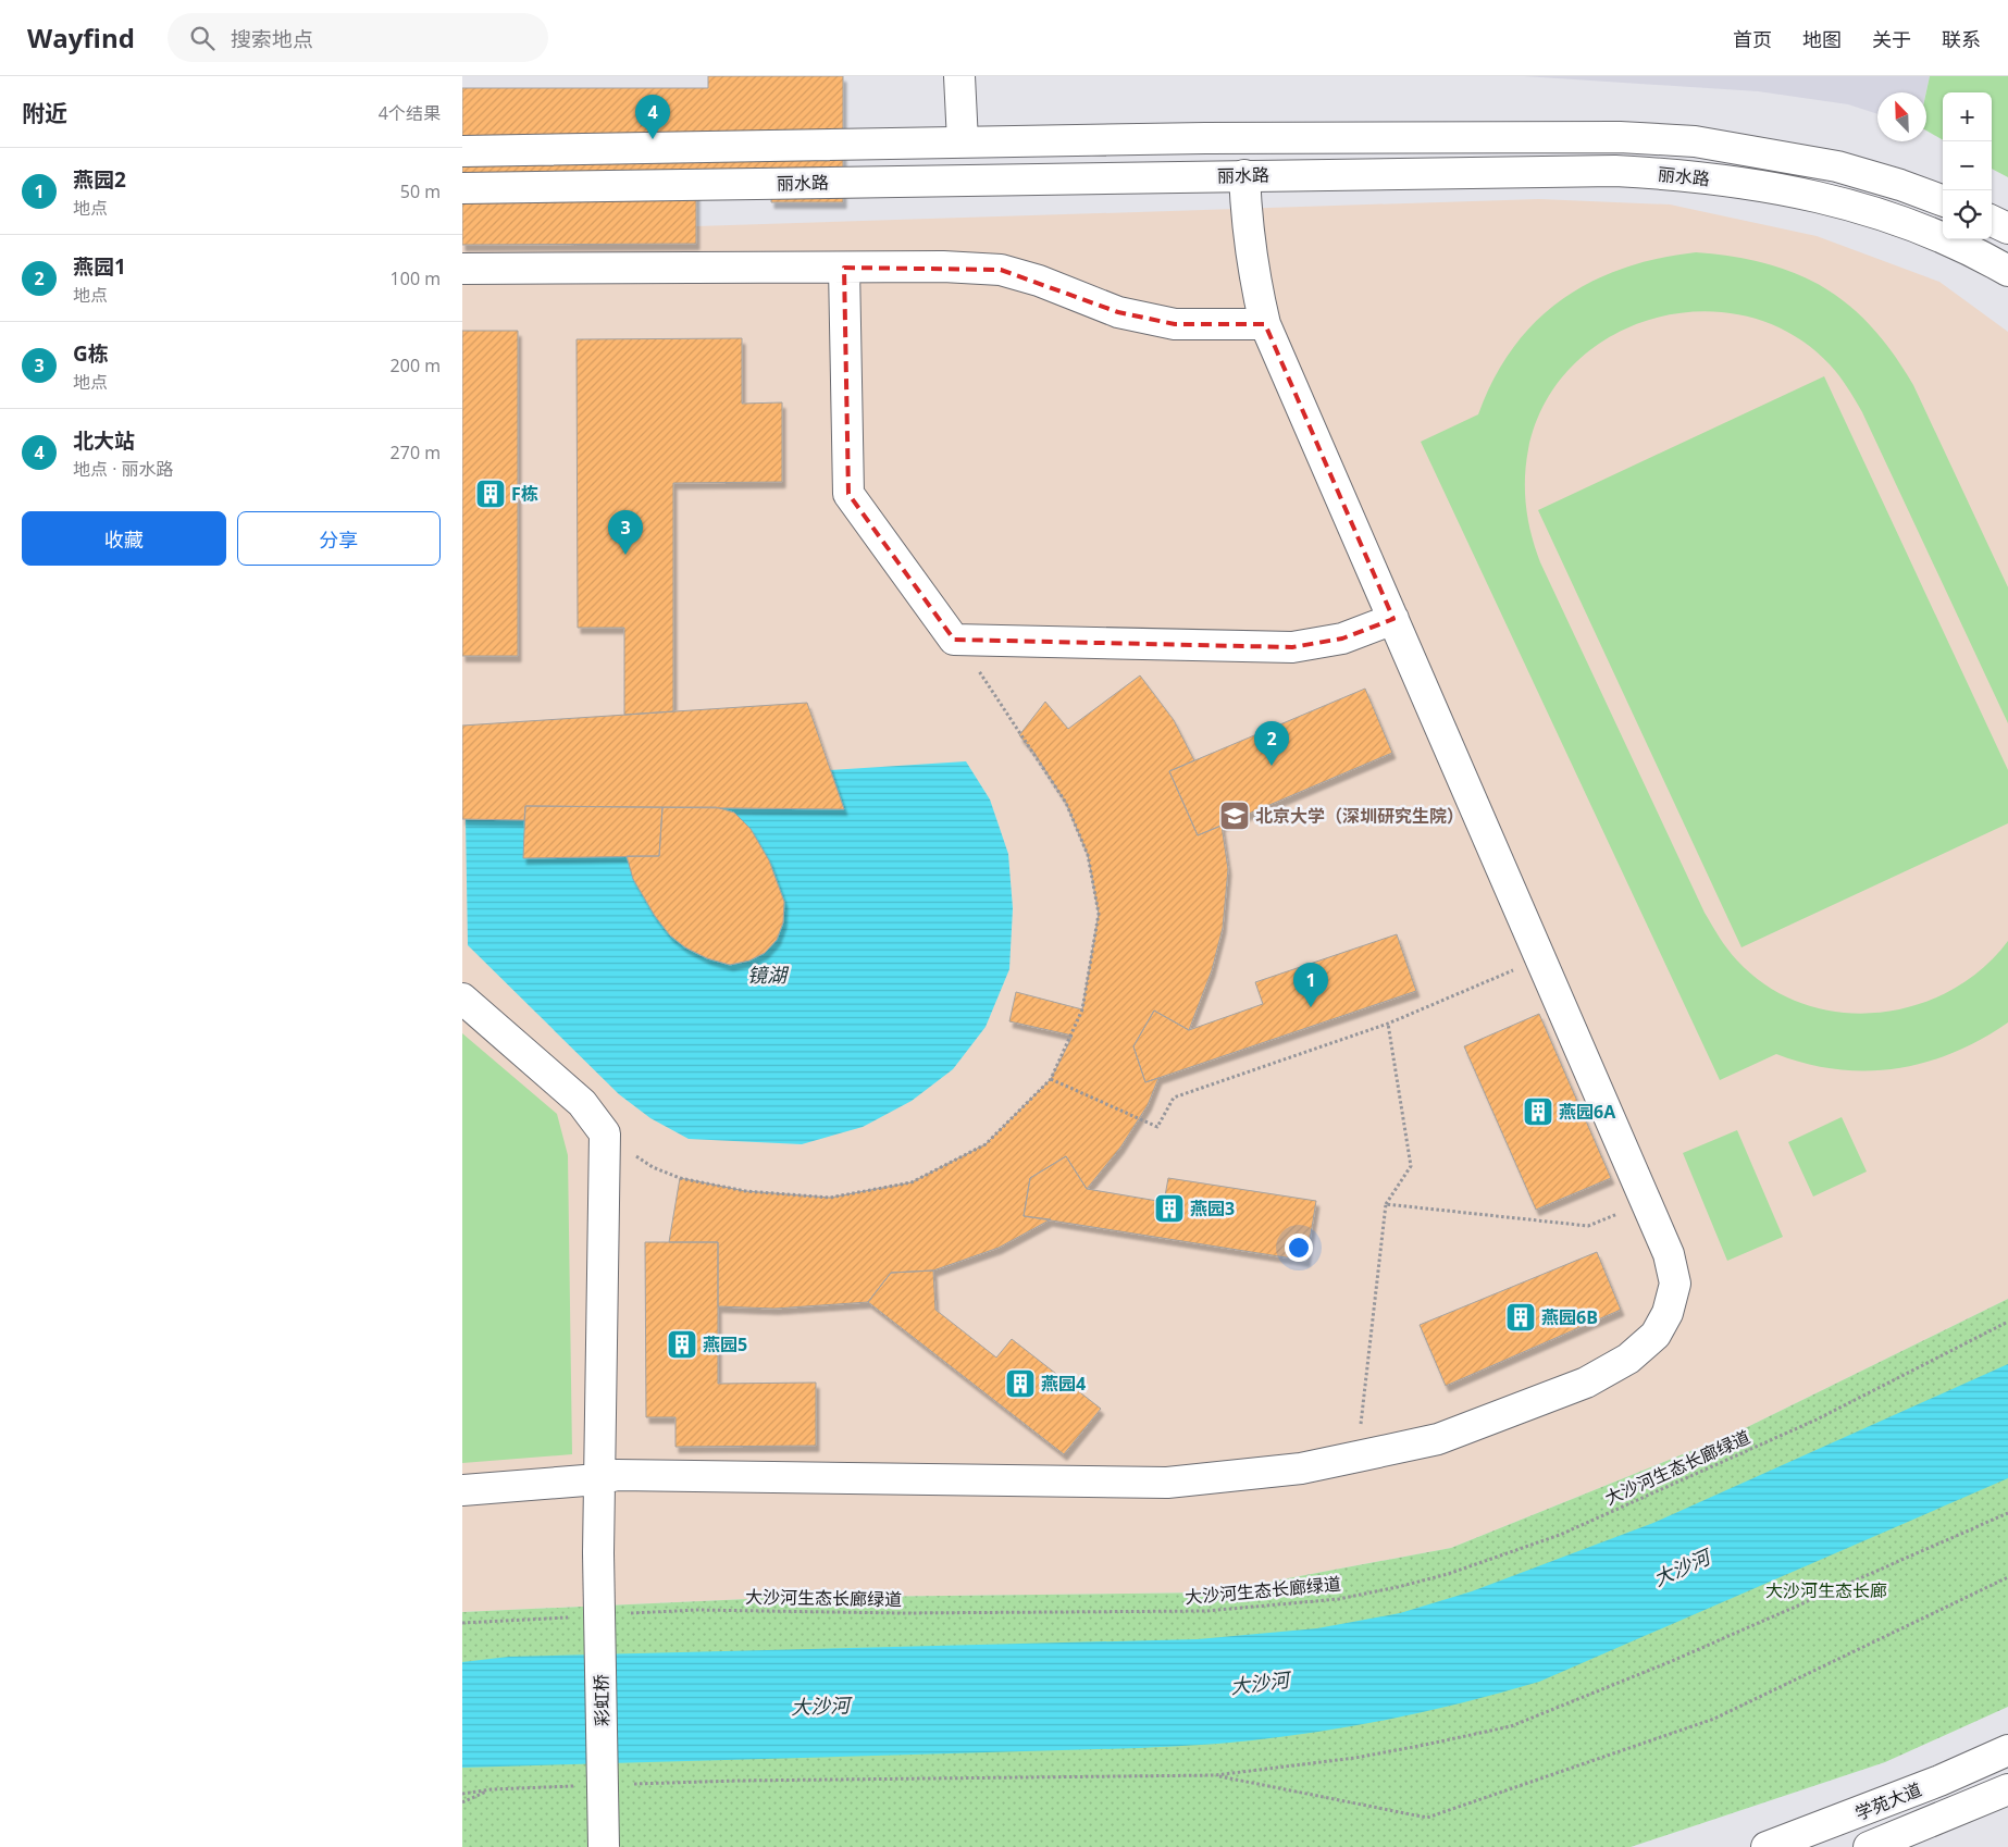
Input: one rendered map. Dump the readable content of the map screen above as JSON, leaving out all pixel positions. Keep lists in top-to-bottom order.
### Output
{
  "streets": {
    "street": ["丽水路", "彩虹桥", "学苑大道"],
    "path": ["大沙河生态长廊绿道"]
  },
  "water": ["镜湖", "大沙河"],
  "parks": ["大沙河生态长廊"],
  "places": {
    "building": [
      "F栋",
      "燕园6A",
      "燕园3",
      "燕园6B",
      "燕园5",
      "燕园4"
    ],
    "school or university": ["北京大学（深圳研究生院）"]
  },
  "north": "top left",
  "page": {
    "header": "Wayfind",
    "search": "搜索地点",
    "nav": [
      "首页",
      "地图",
      "关于",
      "联系"
    ],
    "heading": ["附近", "4个结果"],
    "map_buttons": ["+", "−"],
    "pins": [
      "4",
      "3",
      "2",
      "1"
    ],
    "list": [
      {
        "mark": "1",
        "name": "燕园2",
        "note": "地点",
        "value": "50 m"
      },
      {
        "mark": "2",
        "name": "燕园1",
        "note": "地点",
        "value": "100 m"
      },
      {
        "mark": "3",
        "name": "G栋",
        "note": "地点",
        "value": "200 m"
      },
      {
        "mark": "4",
        "name": "北大站",
        "note": "地点 · 丽水路",
        "value": "270 m"
      }
    ],
    "buttons": ["收藏", "分享"]
  }
}
